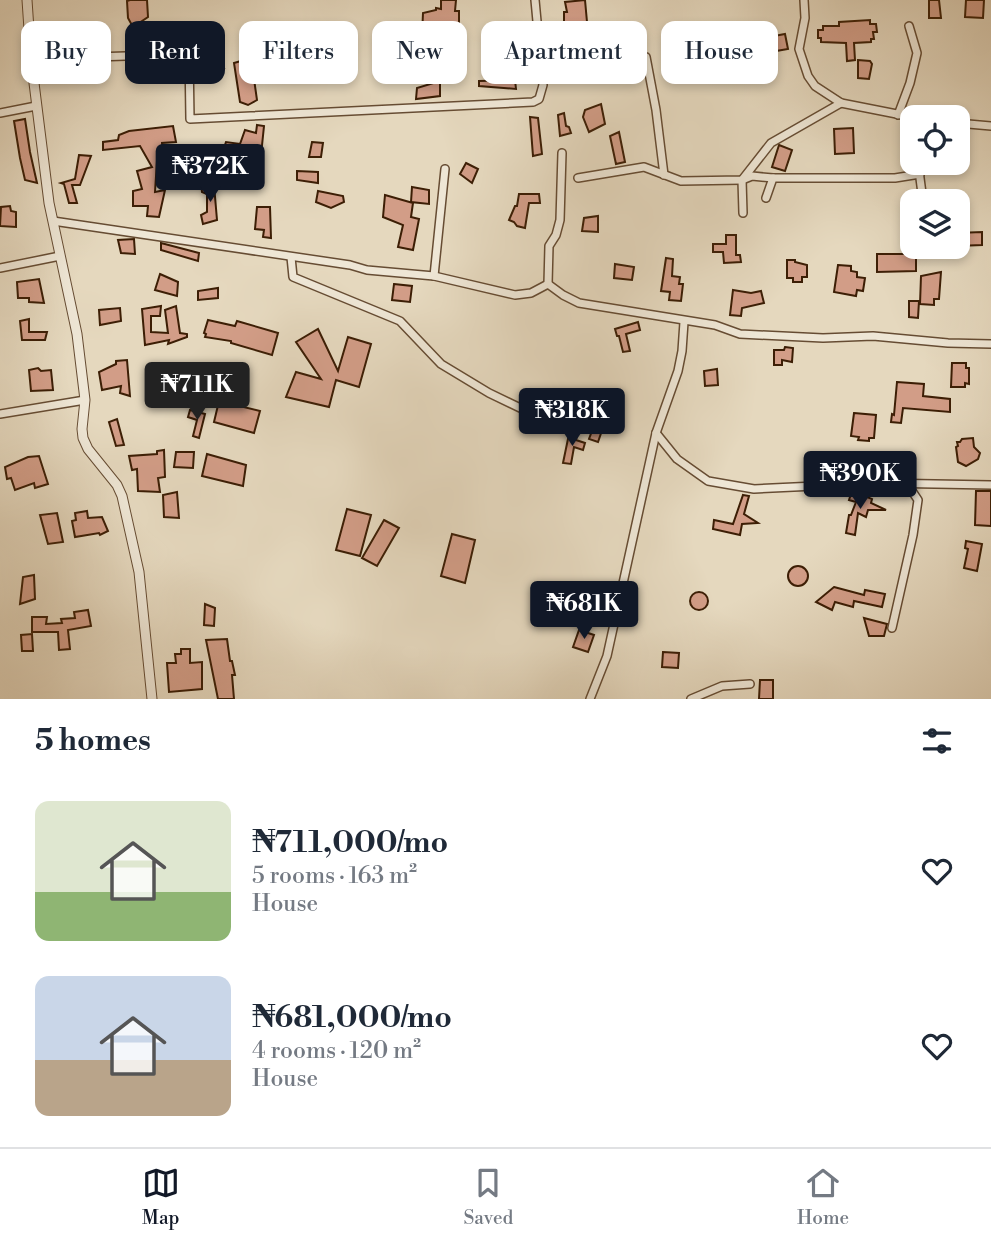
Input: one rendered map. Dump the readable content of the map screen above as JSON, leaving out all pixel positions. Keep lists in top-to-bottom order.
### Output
{
  "page": {
    "chip": [
      "Buy",
      "Rent",
      "Filters",
      "New",
      "Apartment",
      "House"
    ],
    "price": [
      "₦372K",
      "₦711K",
      "₦318K",
      "₦390K",
      "₦681K"
    ],
    "heading": "5 homes",
    "list": [
      {
        "name": "₦711,000/mo",
        "note": "5 rooms · 163 m² · House"
      },
      {
        "name": "₦681,000/mo",
        "note": "4 rooms · 120 m² · House"
      }
    ],
    "tabs": ["Map", "Saved", "Home"]
  }
}
